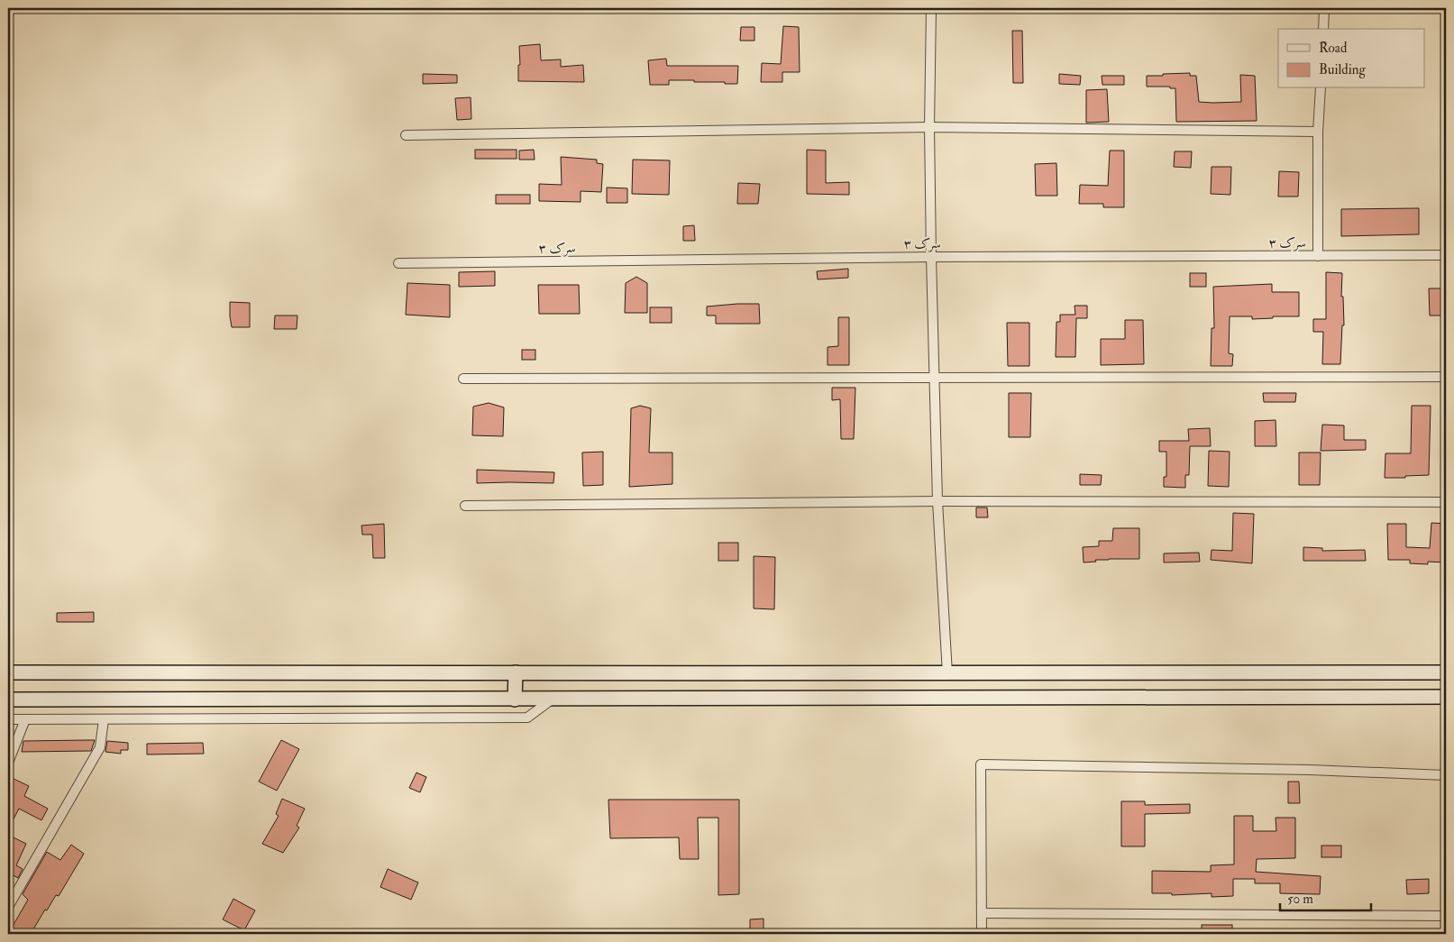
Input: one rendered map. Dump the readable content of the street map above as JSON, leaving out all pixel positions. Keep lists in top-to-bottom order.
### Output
{
  "streets": {
    "street": ["سرک ۳"]
  },
  "legend": ["Road", "Building"],
  "scale_bar": "50 m"
}
